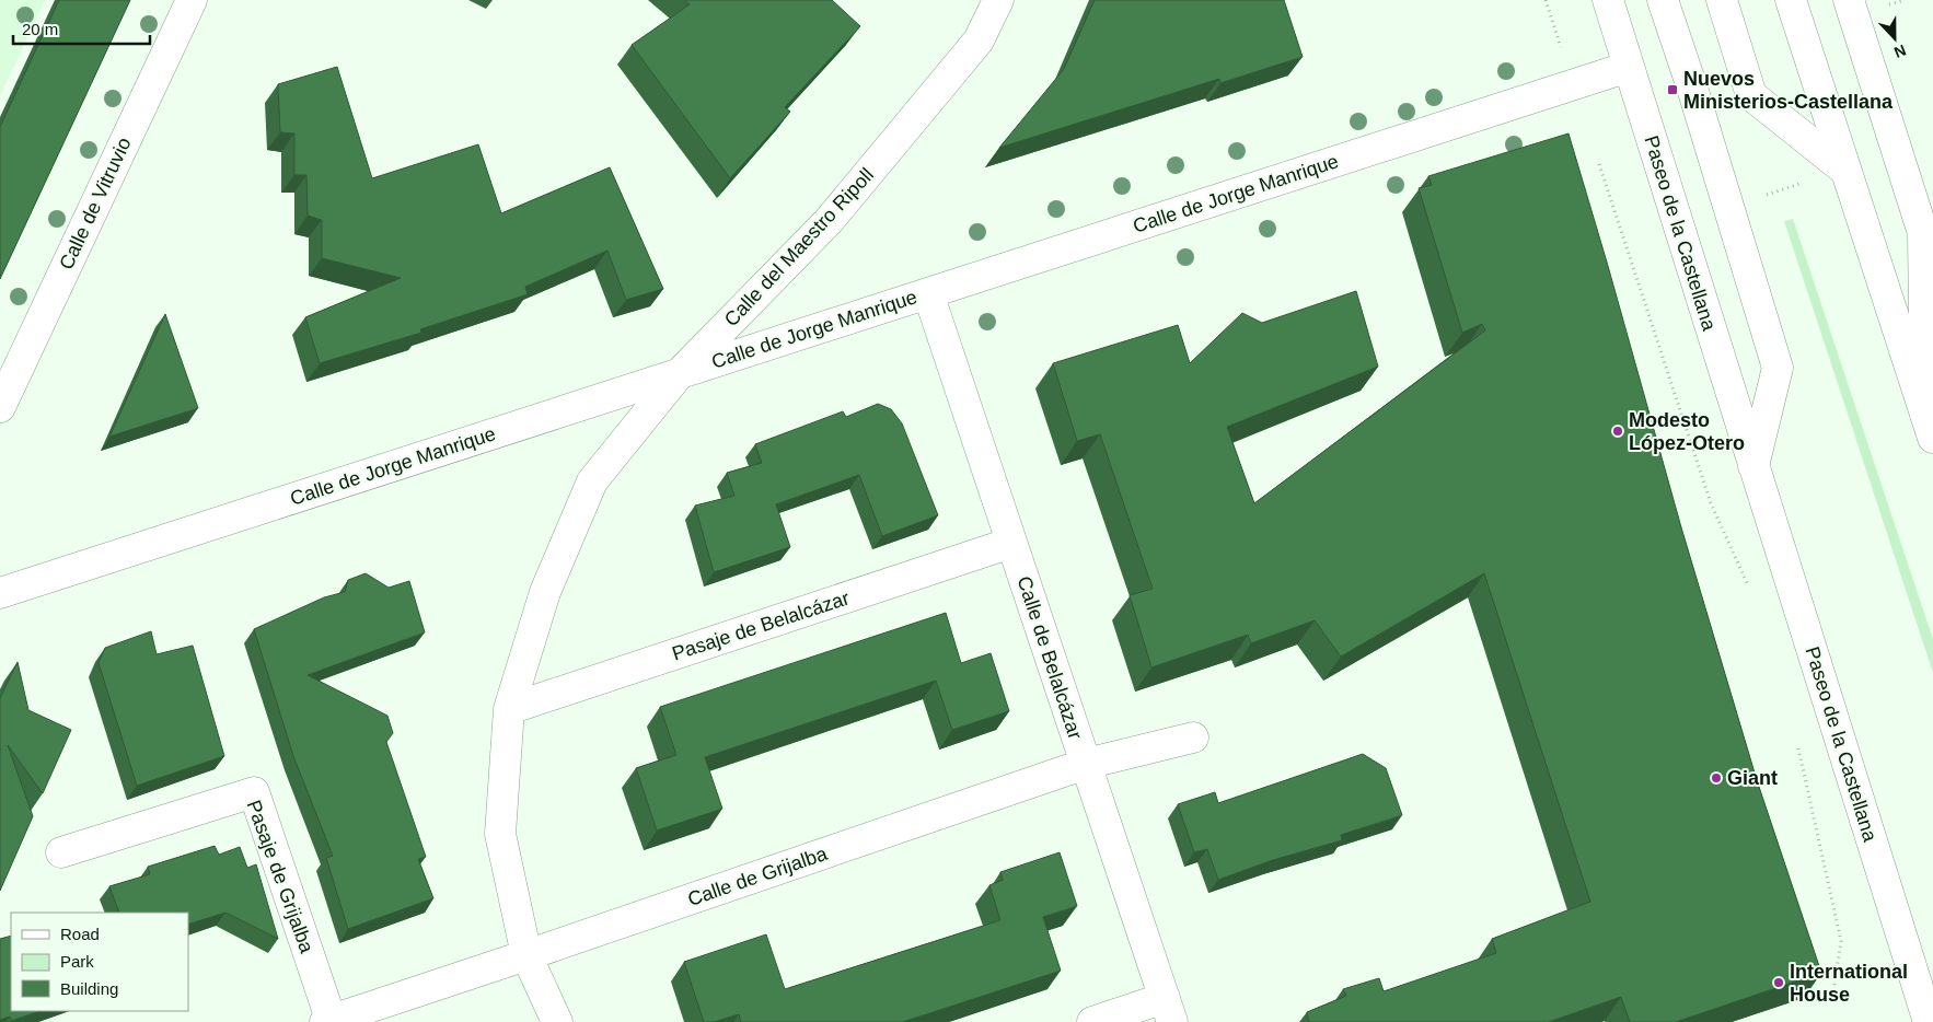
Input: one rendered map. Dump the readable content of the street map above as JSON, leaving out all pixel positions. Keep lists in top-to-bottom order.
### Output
{
  "streets": {
    "main road": [
      "Calle de Jorge Manrique",
      "Calle de Vitruvio",
      "Paseo de la Castellana",
      "Calle del Maestro Ripoll",
      "Pasaje de Belalcázar",
      "Calle de Belalcázar",
      "Pasaje de Grijalba",
      "Calle de Grijalba"
    ]
  },
  "crossings": [
    ["Calle de Jorge Manrique", "Paseo de la Castellana"],
    ["Calle de Jorge Manrique", "Calle del Maestro Ripoll"],
    ["Calle de Jorge Manrique", "Calle de Belalcázar"],
    ["Calle del Maestro Ripoll", "Pasaje de Belalcázar"],
    ["Calle del Maestro Ripoll", "Calle de Grijalba"],
    ["Pasaje de Belalcázar", "Calle de Belalcázar"],
    ["Calle de Belalcázar", "Calle de Grijalba"],
    ["Pasaje de Grijalba", "Calle de Grijalba"]
  ],
  "places": {
    "transit": ["Nuevos Ministerios-Castellana"],
    "other": ["Modesto López-Otero", "Giant", "International House"]
  },
  "legend": ["Road", "Park", "Building"],
  "scale_bar": "20 m",
  "north": "bottom"
}
